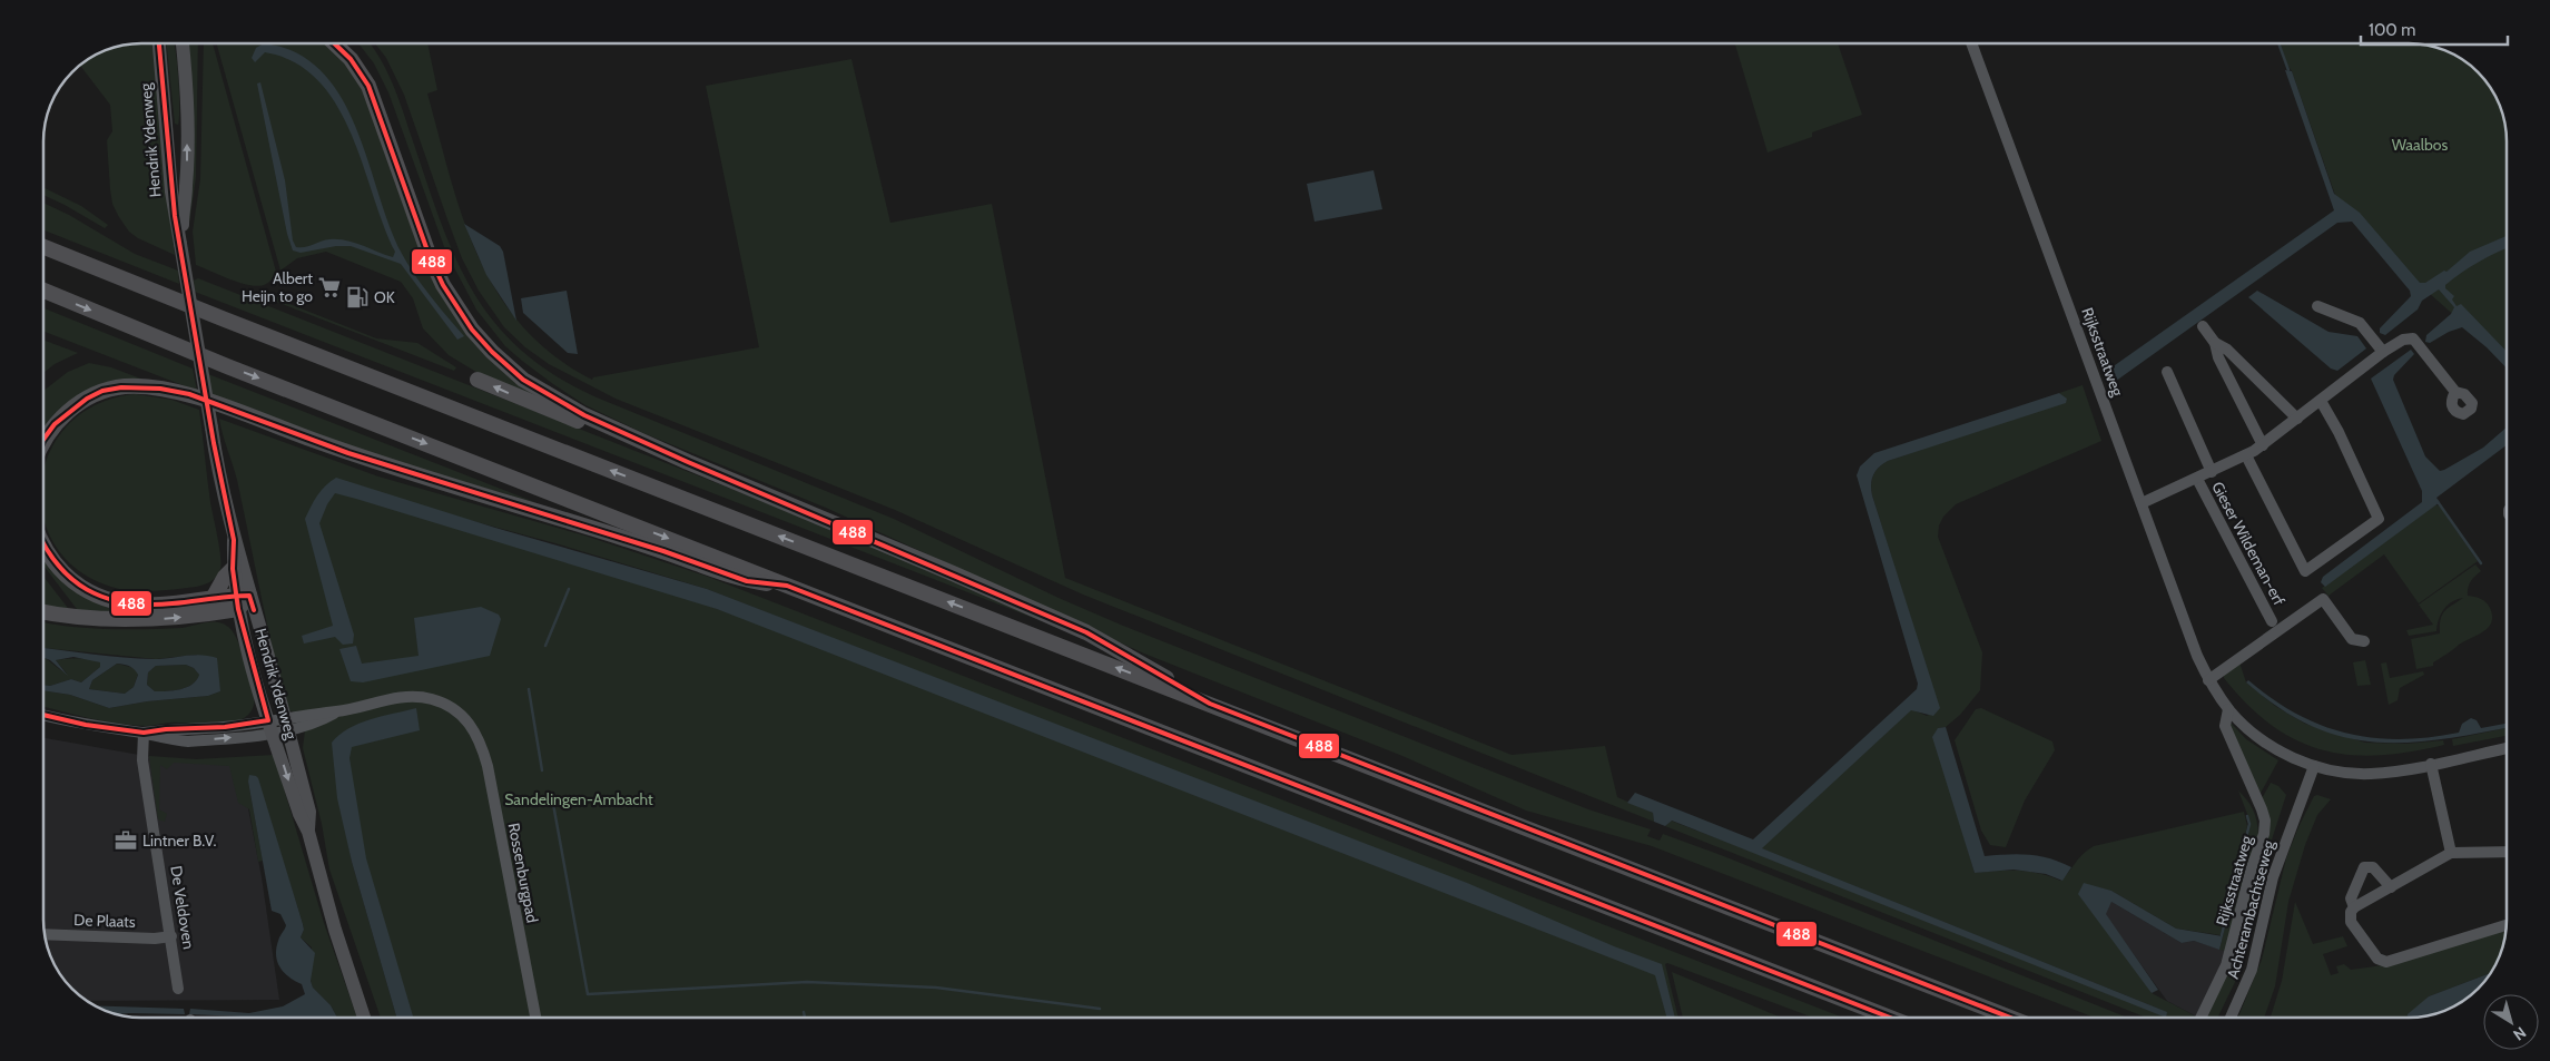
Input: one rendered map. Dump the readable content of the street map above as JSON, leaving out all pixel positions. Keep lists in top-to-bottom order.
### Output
{
  "streets": {
    "main road": ["Hendrik Ydenweg"],
    "street": [
      "Rijksstraatweg",
      "Gieser Wildeman-erf",
      "Rossenburgpad",
      "De Veldoven",
      "Achterambachtseweg",
      "De Plaats"
    ]
  },
  "crossings": [
    ["Hendrik Ydenweg", "Rossenburgpad"],
    ["Rijksstraatweg", "Gieser Wildeman-erf"],
    ["Rijksstraatweg", "Achterambachtseweg"],
    ["Rossenburgpad", "De Veldoven"],
    ["De Veldoven", "De Plaats"]
  ],
  "parks": ["Waalbos", "Sandelingen-Ambacht"],
  "places": {
    "supermarket": ["Albert Heijn to go"],
    "fuel station": ["OK"],
    "office": ["Lintner B.V."]
  },
  "lines": ["transit line 488"],
  "scale_bar": "100 m",
  "north": "bottom right"
}
